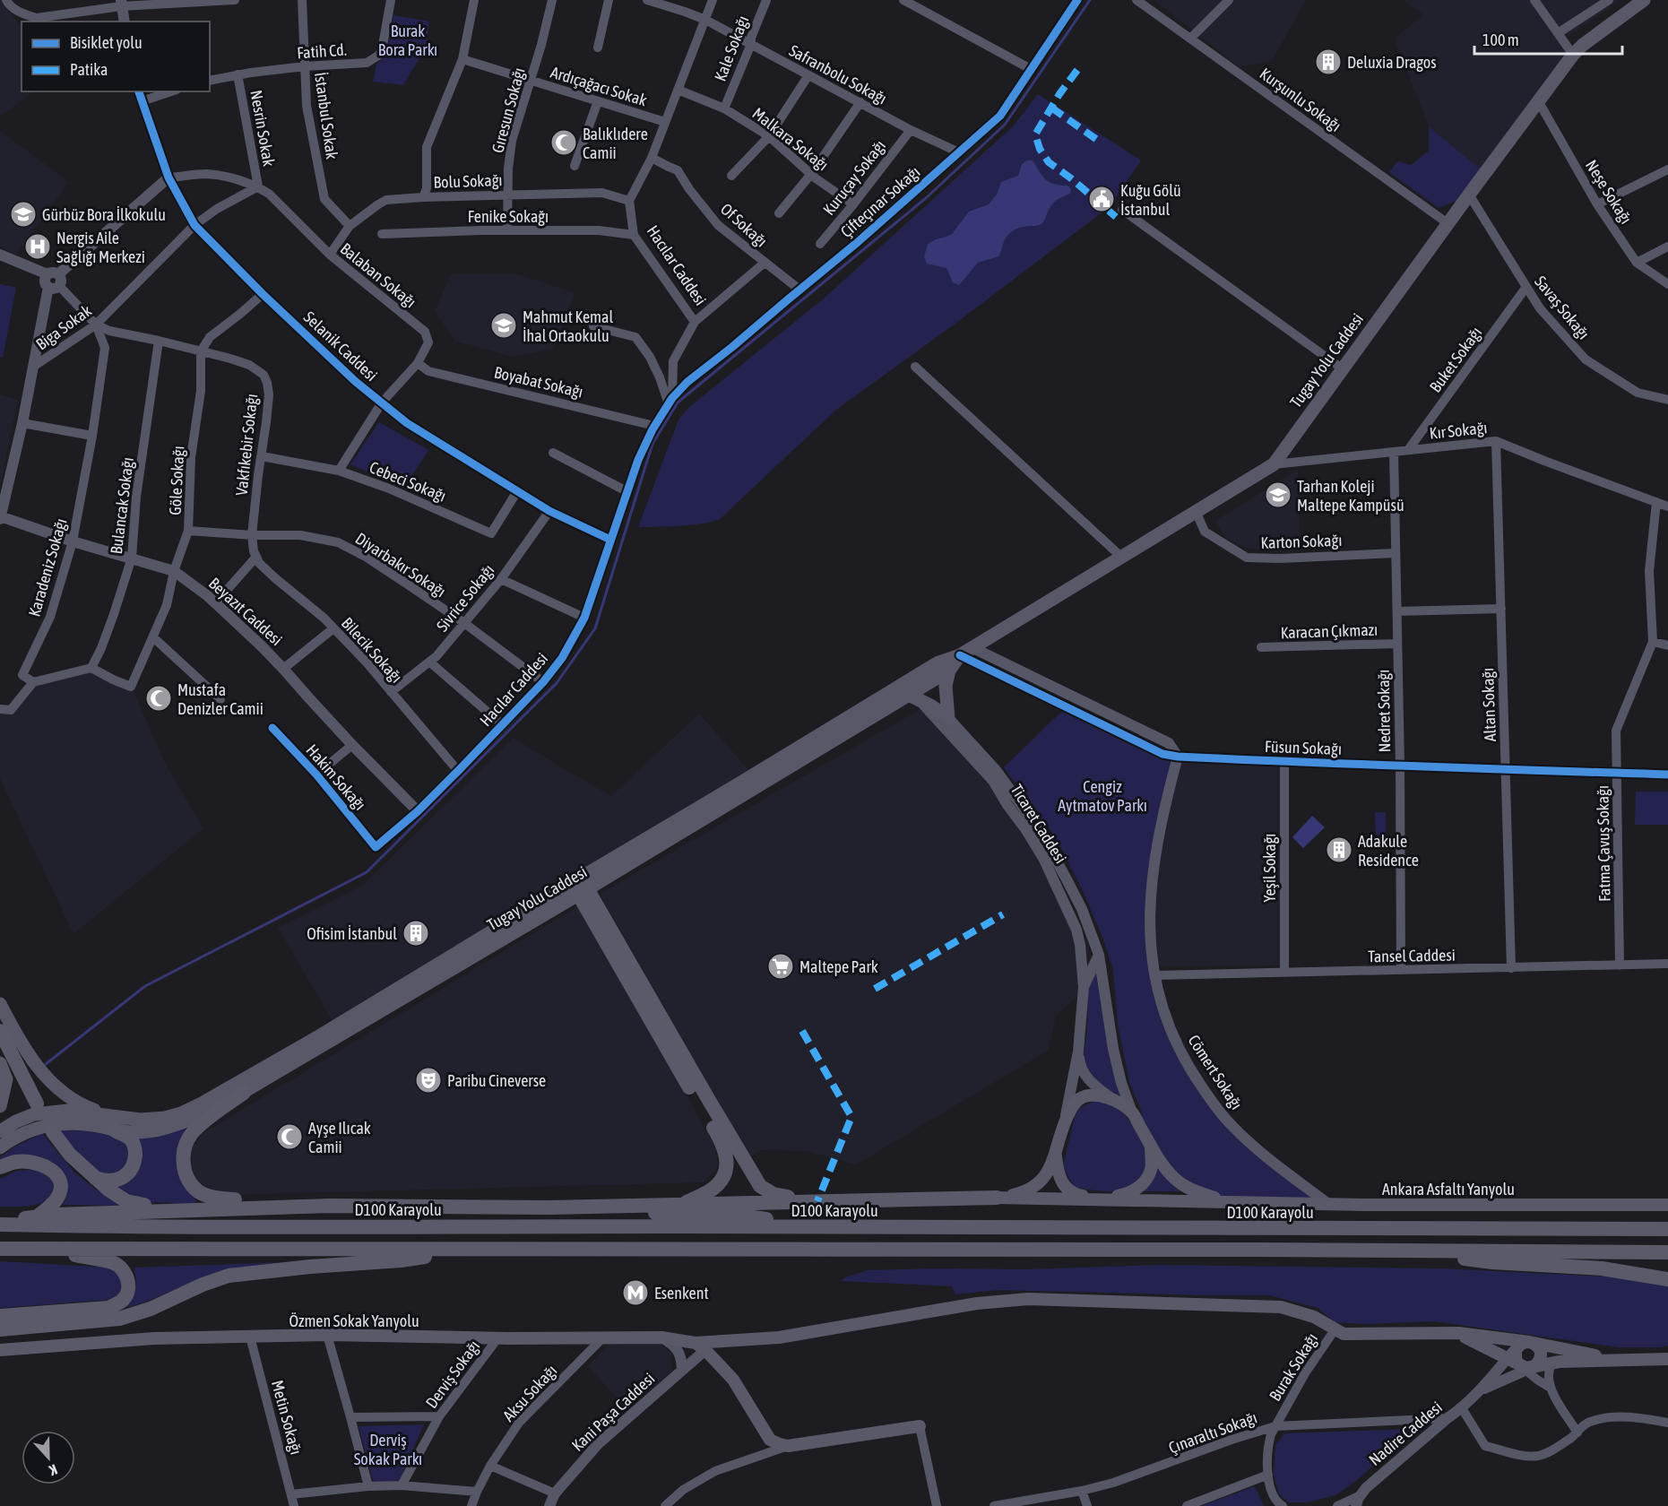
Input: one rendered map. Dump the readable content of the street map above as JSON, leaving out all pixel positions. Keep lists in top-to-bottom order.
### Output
{
  "streets": {
    "highway": ["D100 Karayolu"],
    "main road": [
      "Tugay Yolu Caddesi",
      "Ticaret Caddesi",
      "Ankara Asfaltı Yanyolu",
      "Özmen Sokak Yanyolu"
    ],
    "street": [
      "Kale Sokağı",
      "Fatih Cd.",
      "Safranbolu Sokağı",
      "Ardıçağacı Sokak",
      "Kurşunlu Sokağı",
      "Gıresun Sokağı",
      "İstanbul Sokak",
      "Nesrin Sokak",
      "Malkara Sokağı",
      "Kuruçay Sokağı",
      "Bolu Sokağı",
      "Neşe Sokağı",
      "Çifteçınar Sokağı",
      "Fenike Sokağı",
      "Of Sokağı",
      "Hacılar Caddesi",
      "Balaban Sokağı",
      "Savaş Sokağı",
      "Biga Sokak",
      "Selanik Caddesi",
      "Buket Sokağı",
      "Boyabat Sokağı",
      "Kır Sokağı",
      "Vakfıkebir Sokağı",
      "Göle Sokağı",
      "Cebeci Sokağı",
      "Bulancak Sokağı",
      "Karton Sokağı",
      "Diyarbakır Sokağı",
      "Karadeniz Sokağı",
      "Sivrice Sokağı",
      "Beyazıt Caddesi",
      "Karacan Çıkmazı",
      "Bilecik Sokağı",
      "Altan Sokağı",
      "Nedret Sokağı",
      "Füsun Sokağı",
      "Hakim Sokağı",
      "Fatma Çavuş Sokağı",
      "Yeşil Sokağı",
      "Tansel Caddesi",
      "Cömert Sokağı",
      "Burak Sokağı",
      "Derviş Sokağı",
      "Aksu Sokağı",
      "Kani Paşa Caddesi",
      "Metin Sokağı",
      "Çınaraltı Sokağı",
      "Nadire Caddesi"
    ]
  },
  "crossings": [
    ["Kale Sokağı", "Safranbolu Sokağı"],
    ["Kale Sokağı", "Malkara Sokağı"],
    ["Fatih Cd.", "İstanbul Sokak"],
    ["Fatih Cd.", "Nesrin Sokak"],
    ["Safranbolu Sokağı", "Kuruçay Sokağı"],
    ["Safranbolu Sokağı", "Çifteçınar Sokağı"],
    ["Ardıçağacı Sokak", "Gıresun Sokağı"],
    ["Kurşunlu Sokağı", "Tugay Yolu Caddesi"],
    ["Gıresun Sokağı", "Bolu Sokağı"],
    ["Gıresun Sokağı", "Fenike Sokağı"],
    ["İstanbul Sokak", "Bolu Sokağı"],
    ["Nesrin Sokak", "Balaban Sokağı"],
    ["Nesrin Sokak", "Biga Sokak"],
    ["Malkara Sokağı", "Kuruçay Sokağı"],
    ["Bolu Sokağı", "Hacılar Caddesi"],
    ["Bolu Sokağı", "Balaban Sokağı"],
    ["Neşe Sokağı", "Tugay Yolu Caddesi"],
    ["Çifteçınar Sokağı", "Of Sokağı"],
    ["Çifteçınar Sokağı", "Hacılar Caddesi"],
    ["Fenike Sokağı", "Hacılar Caddesi"],
    ["Hacılar Caddesi", "Selanik Caddesi"],
    ["Hacılar Caddesi", "Boyabat Sokağı"],
    ["Hacılar Caddesi", "Diyarbakır Sokağı"],
    ["Hacılar Caddesi", "Beyazıt Caddesi"],
    ["Hacılar Caddesi", "Bilecik Sokağı"],
    ["Hacılar Caddesi", "Hakim Sokağı"],
    ["Balaban Sokağı", "Biga Sokak"],
    ["Balaban Sokağı", "Selanik Caddesi"],
    ["Balaban Sokağı", "Boyabat Sokağı"],
    ["Balaban Sokağı", "Cebeci Sokağı"],
    ["Savaş Sokağı", "Buket Sokağı"],
    ["Savaş Sokağı", "Tugay Yolu Caddesi"],
    ["Biga Sokak", "Selanik Caddesi"],
    ["Biga Sokak", "Vakfıkebir Sokağı"],
    ["Biga Sokak", "Karadeniz Sokağı"],
    ["Selanik Caddesi", "Cebeci Sokağı"],
    ["Selanik Caddesi", "Sivrice Sokağı"],
    ["Buket Sokağı", "Kır Sokağı"],
    ["Tugay Yolu Caddesi", "Kır Sokağı"],
    ["Tugay Yolu Caddesi", "Karton Sokağı"],
    ["Tugay Yolu Caddesi", "Füsun Sokağı"],
    ["Tugay Yolu Caddesi", "Ticaret Caddesi"],
    ["Kır Sokağı", "Altan Sokağı"],
    ["Kır Sokağı", "Nedret Sokağı"],
    ["Kır Sokağı", "Fatma Çavuş Sokağı"],
    ["Vakfıkebir Sokağı", "Göle Sokağı"],
    ["Vakfıkebir Sokağı", "Cebeci Sokağı"],
    ["Vakfıkebir Sokağı", "Bulancak Sokağı"],
    ["Vakfıkebir Sokağı", "Diyarbakır Sokağı"],
    ["Vakfıkebir Sokağı", "Karadeniz Sokağı"],
    ["Vakfıkebir Sokağı", "Bilecik Sokağı"],
    ["Göle Sokağı", "Bulancak Sokağı"],
    ["Göle Sokağı", "Diyarbakır Sokağı"],
    ["Göle Sokağı", "Beyazıt Caddesi"],
    ["Bulancak Sokağı", "Beyazıt Caddesi"],
    ["Karton Sokağı", "Nedret Sokağı"],
    ["Diyarbakır Sokağı", "Sivrice Sokağı"],
    ["Karadeniz Sokağı", "Beyazıt Caddesi"],
    ["Sivrice Sokağı", "Bilecik Sokağı"],
    ["Karacan Çıkmazı", "Nedret Sokağı"],
    ["Altan Sokağı", "Füsun Sokağı"],
    ["Altan Sokağı", "Tansel Caddesi"],
    ["Nedret Sokağı", "Füsun Sokağı"],
    ["Nedret Sokağı", "Tansel Caddesi"],
    ["Füsun Sokağı", "Fatma Çavuş Sokağı"],
    ["Füsun Sokağı", "Yeşil Sokağı"],
    ["Füsun Sokağı", "Cömert Sokağı"],
    ["Ticaret Caddesi", "Ankara Asfaltı Yanyolu"],
    ["Fatma Çavuş Sokağı", "Tansel Caddesi"],
    ["Yeşil Sokağı", "Tansel Caddesi"],
    ["Tansel Caddesi", "Cömert Sokağı"],
    ["Cömert Sokağı", "Ankara Asfaltı Yanyolu"],
    ["Özmen Sokak Yanyolu", "Burak Sokağı"],
    ["Özmen Sokak Yanyolu", "Derviş Sokağı"],
    ["Özmen Sokak Yanyolu", "Aksu Sokağı"],
    ["Özmen Sokak Yanyolu", "Kani Paşa Caddesi"],
    ["Özmen Sokak Yanyolu", "Metin Sokağı"],
    ["Burak Sokağı", "Çınaraltı Sokağı"],
    ["Çınaraltı Sokağı", "Nadire Caddesi"]
  ],
  "parks": ["Burak Bora Parkı", "Cengiz Aytmatov Parkı", "Derviş Sokak Parkı"],
  "places": {
    "building": ["Deluxia Dragos", "Adakule Residence", "Ofisim İstanbul"],
    "mosque": ["Balıklıdere Camii", "Mustafa Denizler Camii", "Ayşe Ilıcak Camii"],
    "public building": ["Kuğu Gölü İstanbul"],
    "school or university": ["Gürbüz Bora İlkokulu", "Mahmut Kemal İhal Ortaokulu", "Tarhan Koleji Maltepe Kampüsü"],
    "hospital": ["Nergis Aile Sağlığı Merkezi"],
    "supermarket": ["Maltepe Park"],
    "theatre": ["Paribu Cineverse"],
    "metro station": ["Esenkent"]
  },
  "legend": ["Bisiklet yolu", "Patika"],
  "scale_bar": "100 m",
  "north": "bottom"
}
